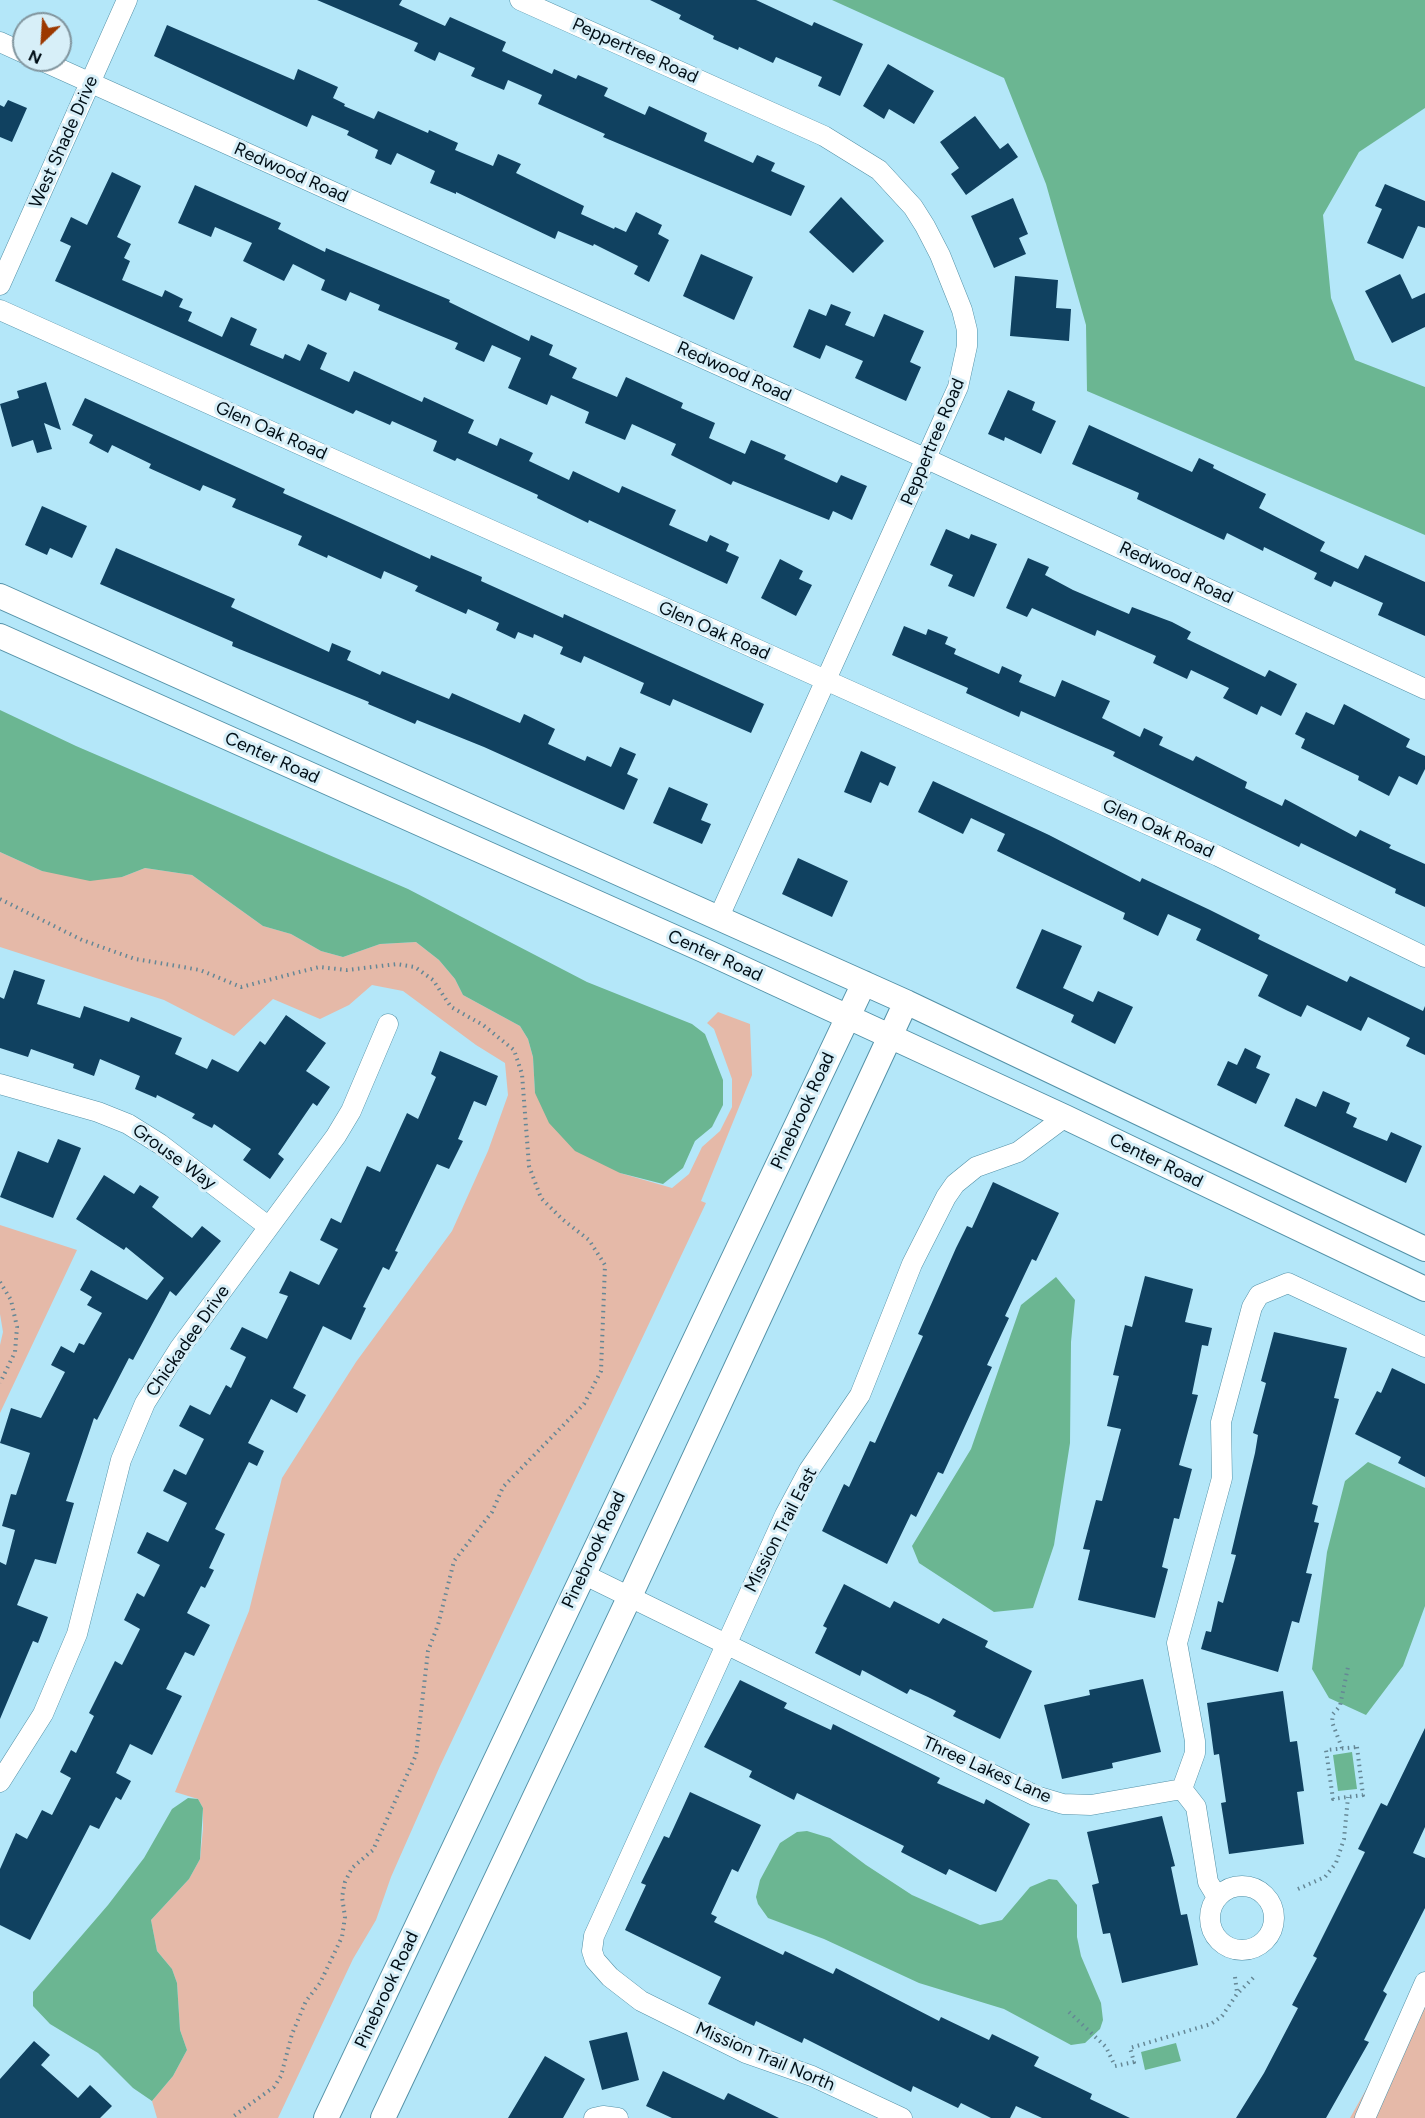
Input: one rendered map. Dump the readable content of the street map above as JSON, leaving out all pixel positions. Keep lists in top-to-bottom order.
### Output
{
  "streets": {
    "street": [
      "Peppertree Road",
      "West Shade Drive",
      "Redwood Road",
      "Glen Oak Road",
      "Center Road",
      "Pinebrook Road",
      "Grouse Way",
      "Chickadee Drive",
      "Mission Trail East",
      "Three Lakes Lane",
      "Mission Trail North"
    ]
  },
  "crossings": [
    ["Peppertree Road", "Redwood Road"],
    ["Peppertree Road", "Glen Oak Road"],
    ["Peppertree Road", "Center Road"],
    ["West Shade Drive", "Redwood Road"],
    ["Center Road", "Pinebrook Road"],
    ["Center Road", "Mission Trail East"],
    ["Pinebrook Road", "Three Lakes Lane"],
    ["Grouse Way", "Chickadee Drive"],
    ["Mission Trail East", "Three Lakes Lane"],
    ["Mission Trail East", "Mission Trail North"]
  ],
  "north": "bottom left"
}
